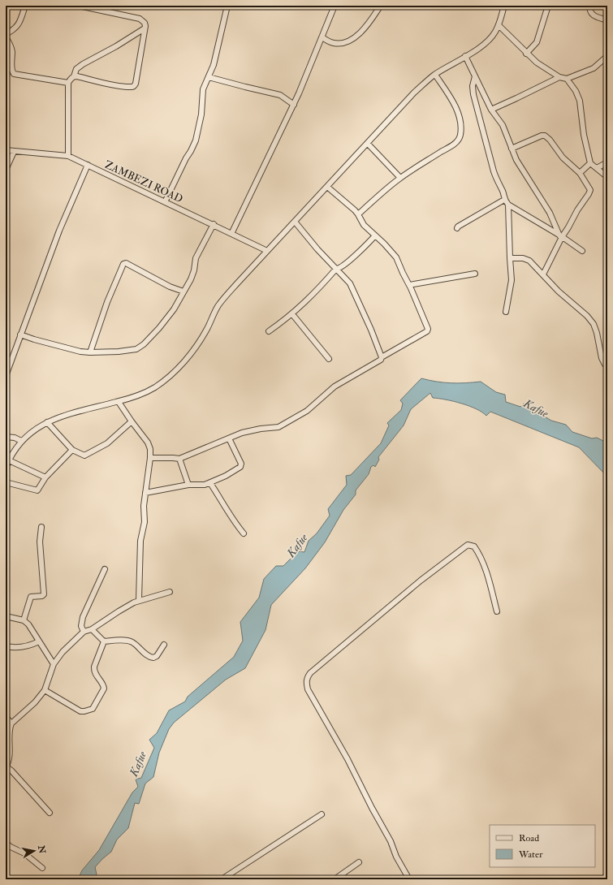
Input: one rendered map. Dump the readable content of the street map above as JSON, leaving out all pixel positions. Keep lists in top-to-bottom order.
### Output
{
  "streets": {
    "street": ["ZAMBEZI ROAD"]
  },
  "water": ["Kafue"],
  "legend": ["Road", "Water"],
  "north": "right"
}
